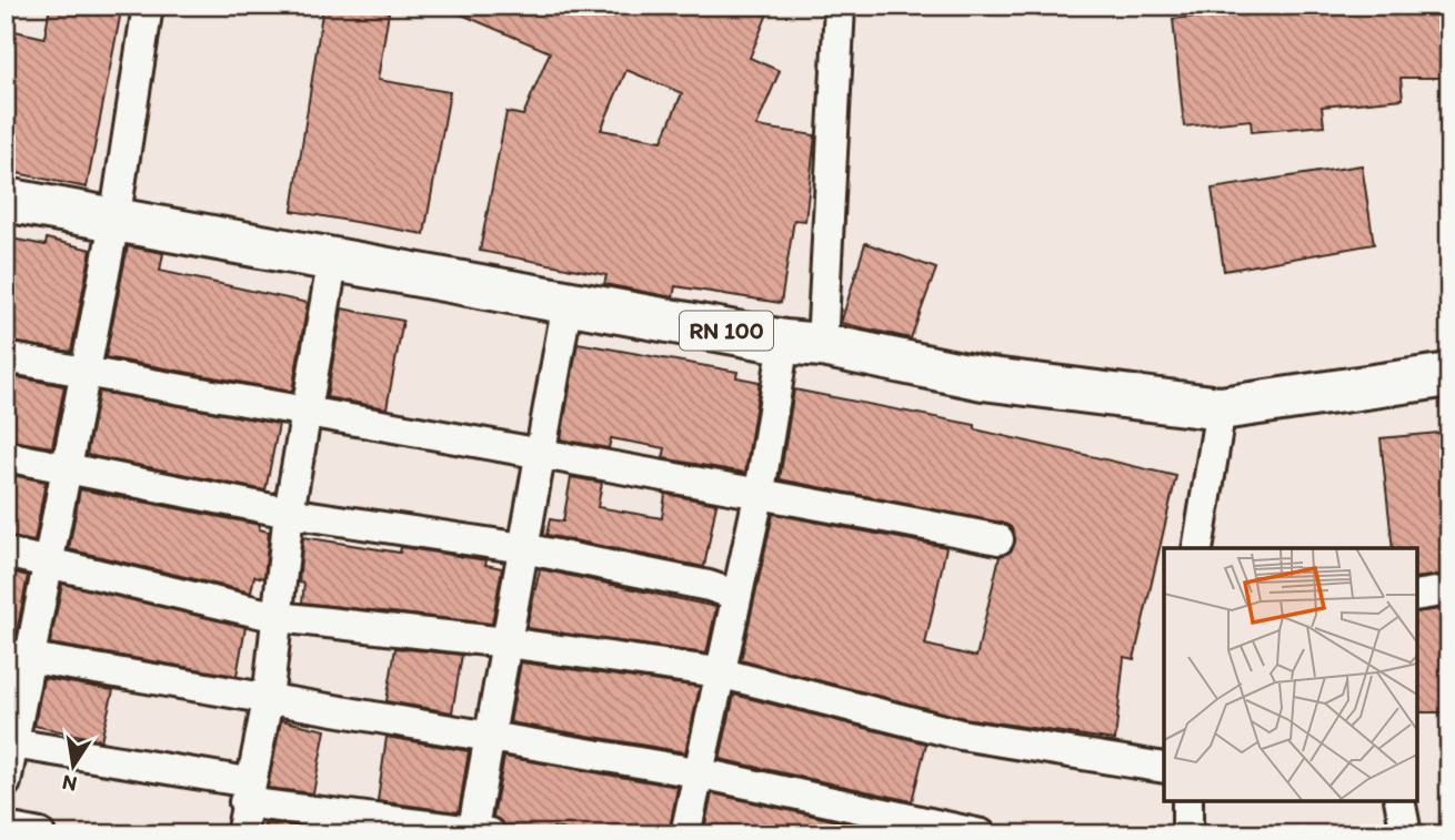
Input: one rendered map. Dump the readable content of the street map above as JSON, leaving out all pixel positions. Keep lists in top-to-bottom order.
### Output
{
  "streets": {
    "main road": ["RN 100"]
  },
  "north": "bottom"
}
